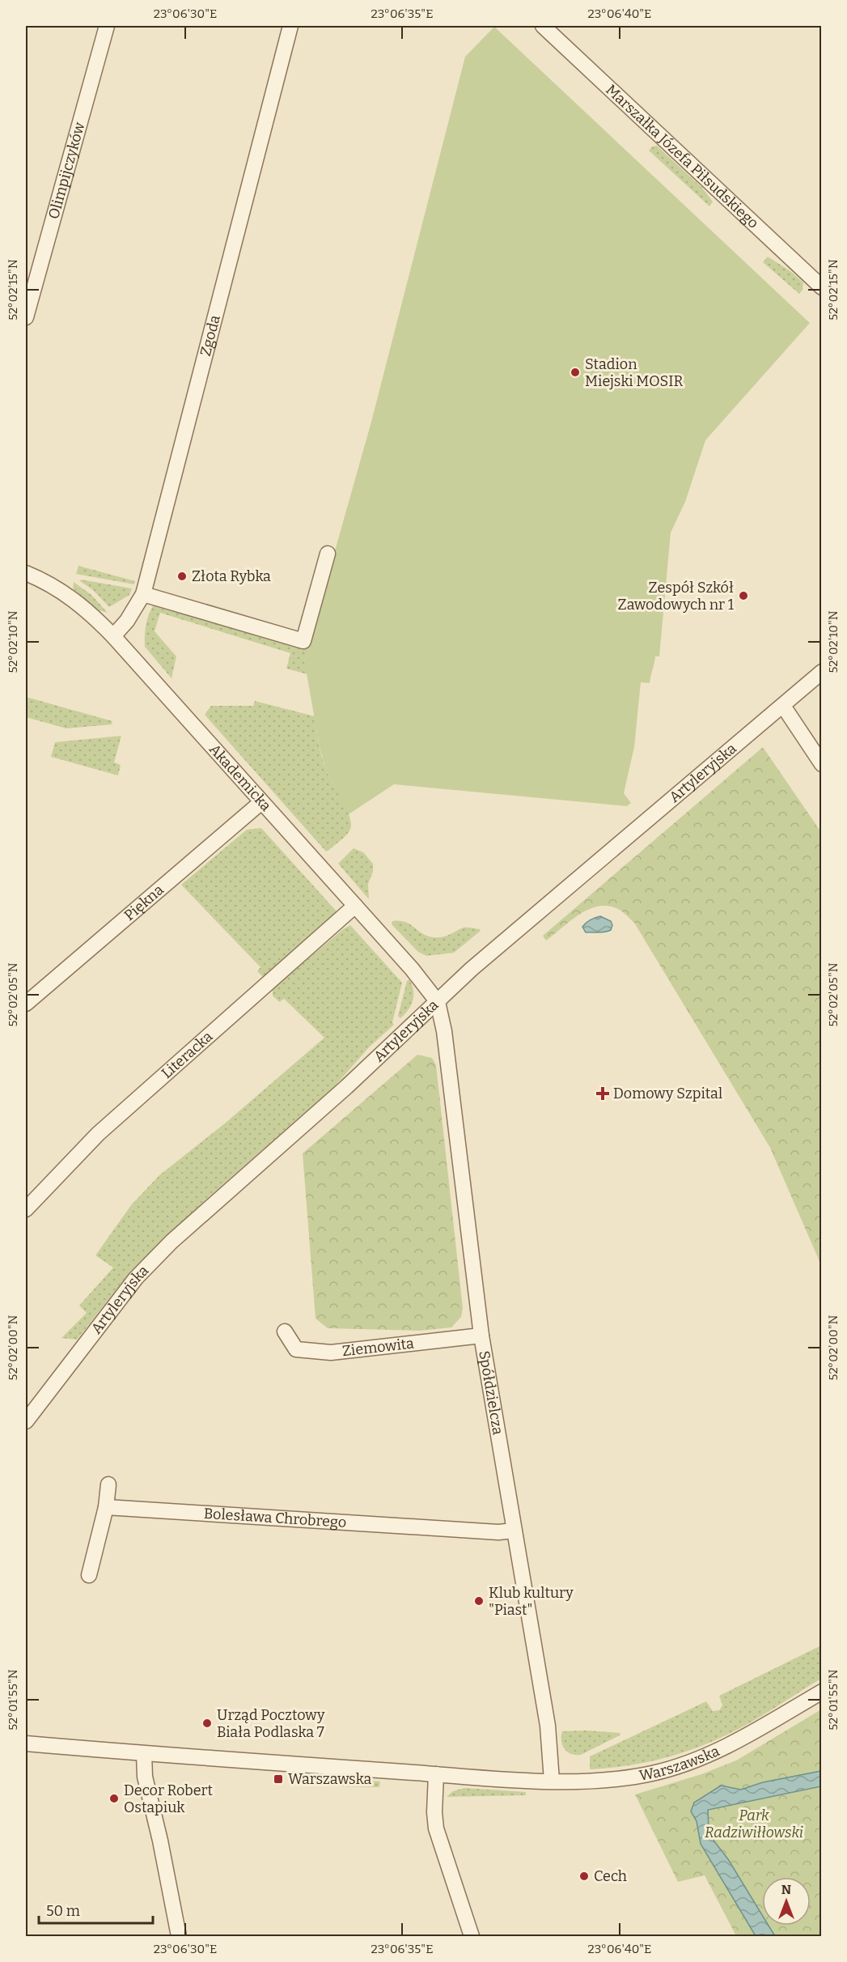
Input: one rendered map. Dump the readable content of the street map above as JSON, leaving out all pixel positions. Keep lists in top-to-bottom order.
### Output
{
  "streets": {
    "street": [
      "Marszałka Józefa Piłsudskiego",
      "Olimpijczyków",
      "Zgoda",
      "Artyleryjska",
      "Akademicka",
      "Piękna",
      "Literacka",
      "Ziemowita",
      "Spółdzielcza",
      "Bolesława Chrobrego",
      "Warszawska"
    ]
  },
  "crossings": [
    ["Zgoda", "Akademicka"],
    ["Artyleryjska", "Akademicka"],
    ["Artyleryjska", "Spółdzielcza"],
    ["Akademicka", "Piękna"],
    ["Akademicka", "Literacka"],
    ["Akademicka", "Spółdzielcza"],
    ["Ziemowita", "Spółdzielcza"],
    ["Spółdzielcza", "Bolesława Chrobrego"],
    ["Spółdzielcza", "Warszawska"]
  ],
  "parks": ["Park Radziwiłłowski"],
  "places": {
    "other": [
      "Stadion Miejski MOSIR",
      "Złota Rybka",
      "Zespół Szkół Zawodowych nr 1",
      "Klub kultury \"Piast\"",
      "Urząd Pocztowy Biała Podlaska 7",
      "Decor Robert Ostapiuk",
      "Cech"
    ],
    "health": ["Domowy Szpital"],
    "transit": ["Warszawska"]
  },
  "scale_bar": "50 m",
  "north": "top",
  "coordinates": [
    "23°06'30\"E",
    "23°06'35\"E",
    "23°06'40\"E",
    "52°02'15\"N",
    "52°02'10\"N",
    "52°02'05\"N",
    "52°02'00\"N",
    "52°01'55\"N"
  ]
}
